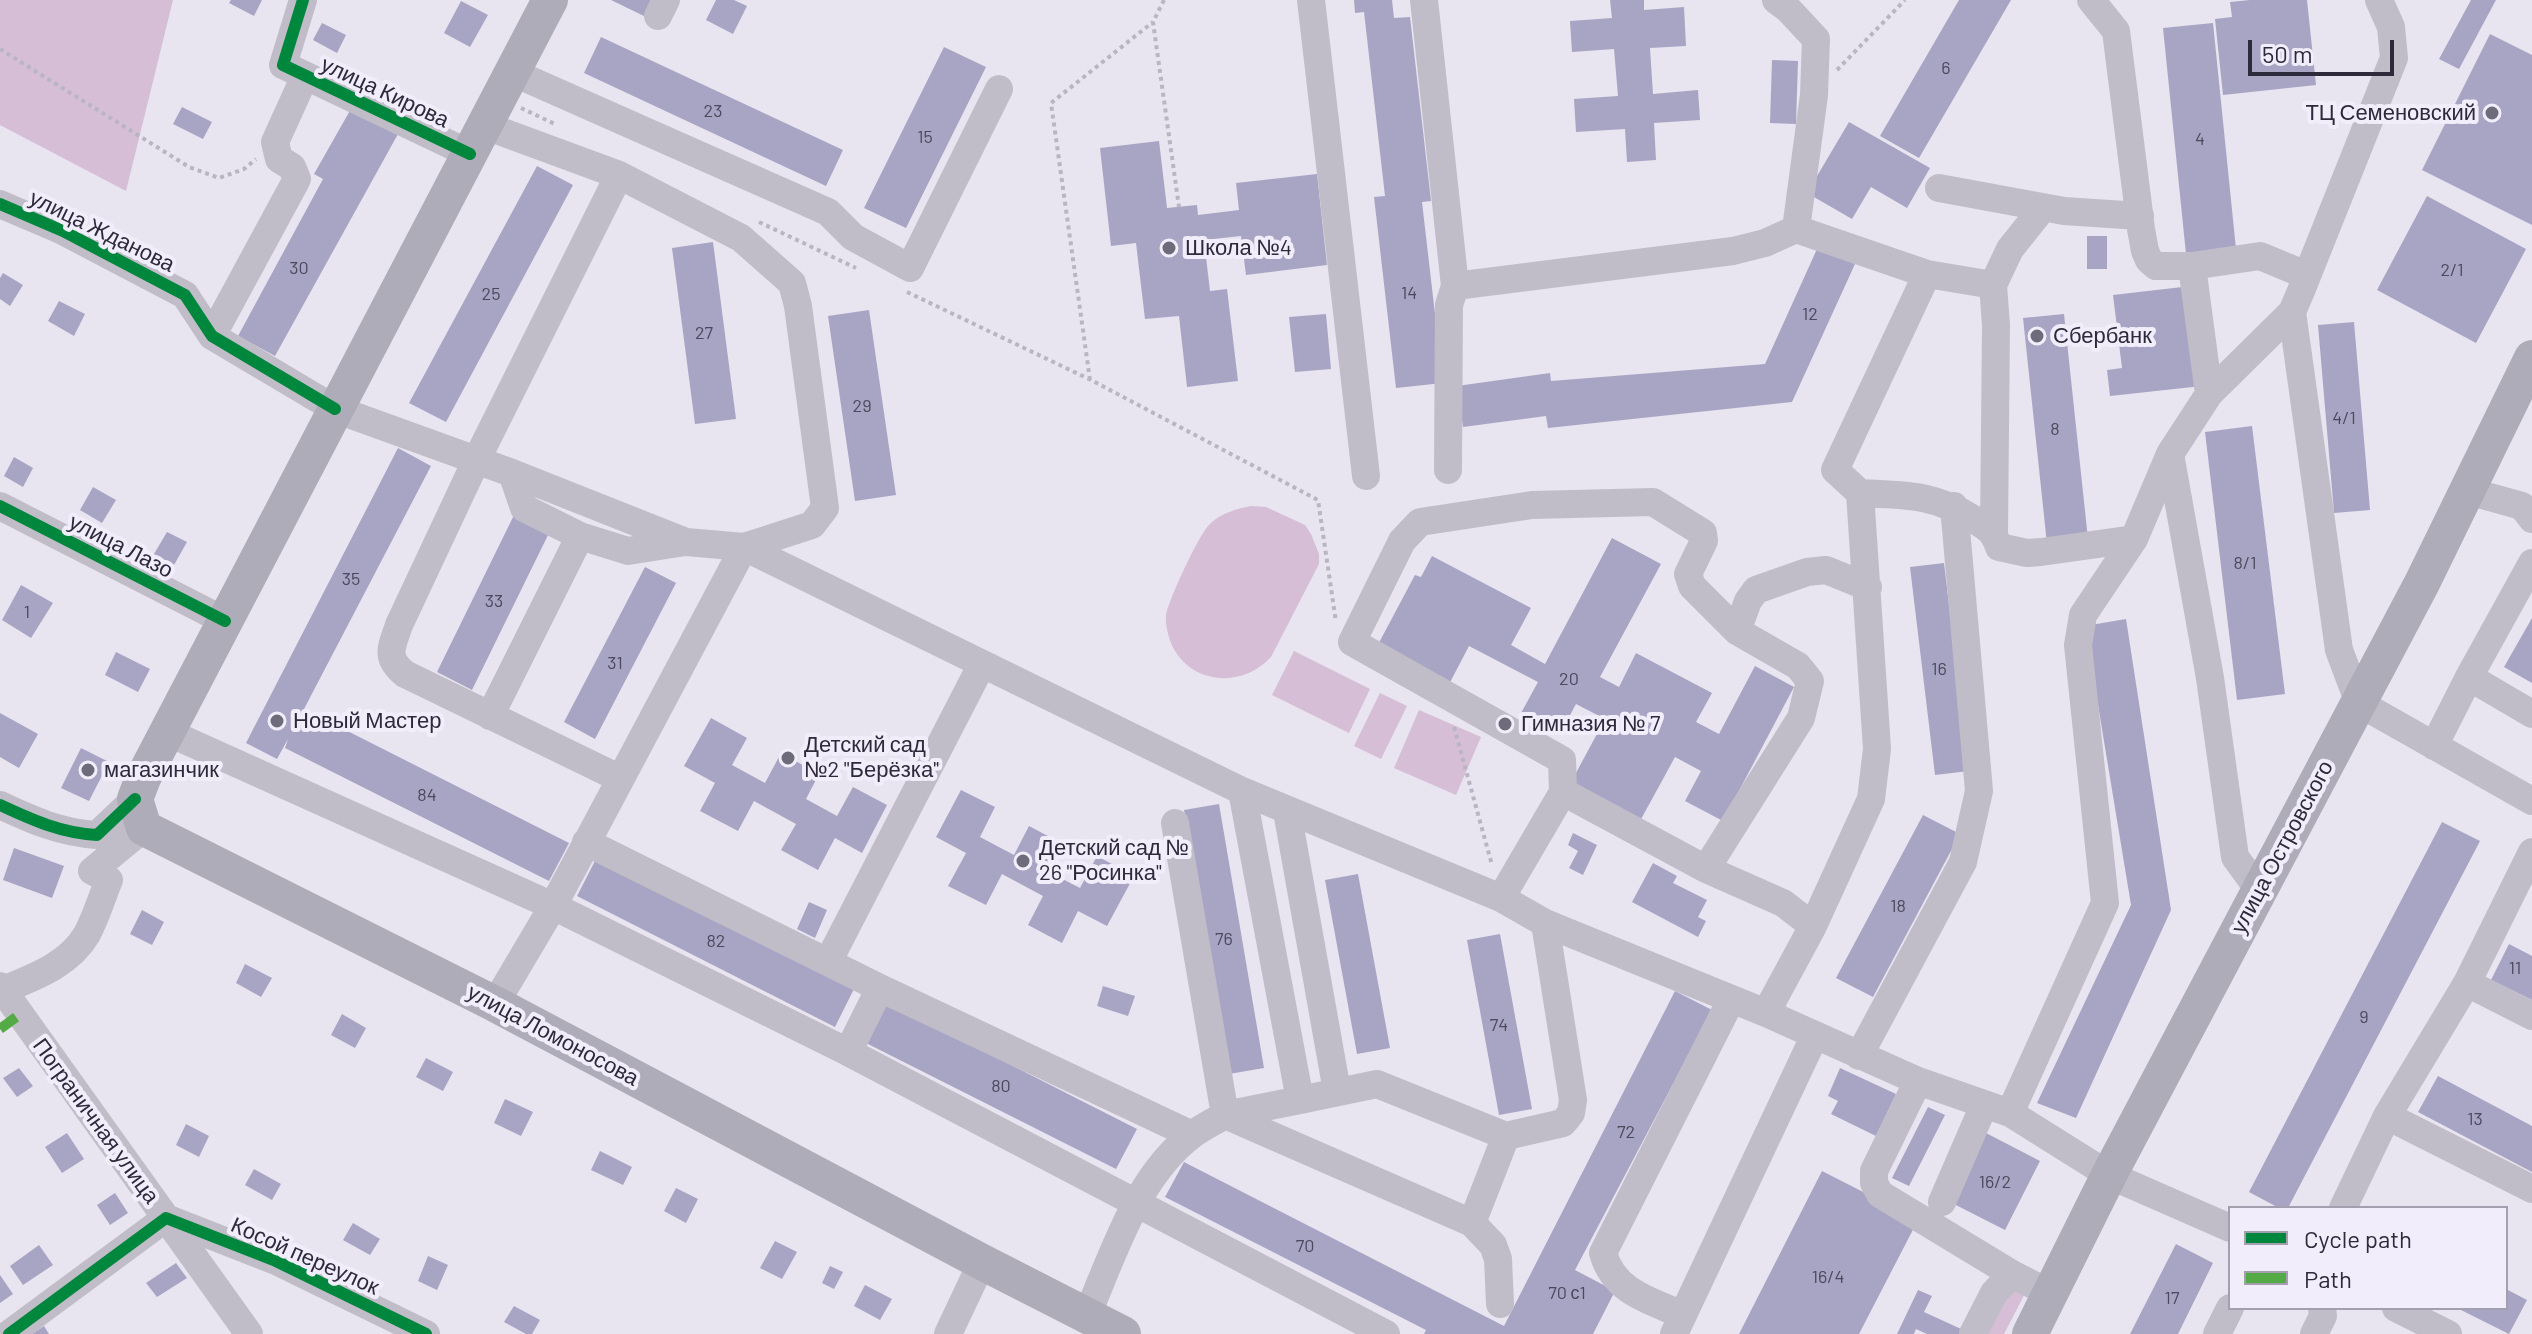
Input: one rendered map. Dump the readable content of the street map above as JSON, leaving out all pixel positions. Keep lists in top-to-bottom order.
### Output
{
  "streets": {
    "main road": ["улица Островского", "улица Ломоносова"],
    "street": [
      "улица Кирова",
      "улица Жданова",
      "улица Лазо",
      "Пограничная улица",
      "Косой переулок"
    ]
  },
  "crossings": [
    ["Пограничная улица", "Косой переулок"]
  ],
  "places": [
    "ТЦ Семеновский",
    "Школа №4",
    "Сбербанк",
    "Новый Мастер",
    "Гимназия № 7",
    "Детский сад №2 \"Берёзка\"",
    "магазинчик",
    "Детский сад № 26 \"Росинка\""
  ],
  "house_numbers": [
    "6",
    "23",
    "15",
    "4",
    "30",
    "2/1",
    "14",
    "25",
    "12",
    "27",
    "29",
    "4/1",
    "8",
    "8/1",
    "35",
    "33",
    "1",
    "31",
    "16",
    "20",
    "84",
    "18",
    "76",
    "82",
    "11",
    "9",
    "74",
    "80",
    "13",
    "72",
    "16/2",
    "70",
    "16/4",
    "70 с1",
    "17"
  ],
  "legend": ["Cycle path", "Path"],
  "scale_bar": "50 m"
}
